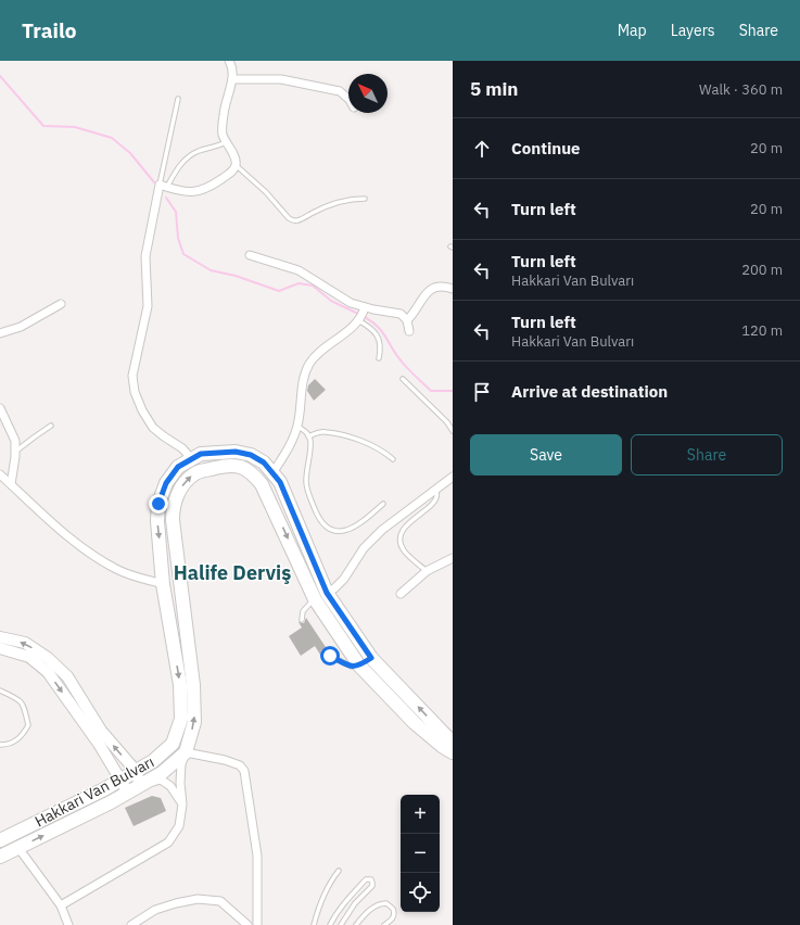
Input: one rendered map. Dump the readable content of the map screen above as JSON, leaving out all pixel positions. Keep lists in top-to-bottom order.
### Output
{
  "streets": {
    "main road": ["Hakkari Van Bulvarı"]
  },
  "districts": ["Halife Derviş"],
  "north": "top left",
  "page": {
    "header": "Trailo",
    "nav": ["Map", "Layers", "Share"],
    "heading": ["5 min", "Walk · 360 m"],
    "list": [
      ["Continue", "20 m"],
      ["Turn left", "20 m"],
      ["Turn left", "Hakkari Van Bulvarı", "200 m"],
      ["Turn left", "Hakkari Van Bulvarı", "120 m"],
      "Arrive at destination"
    ],
    "buttons": ["Save", "Share"],
    "map_buttons": ["+", "−"]
  }
}
